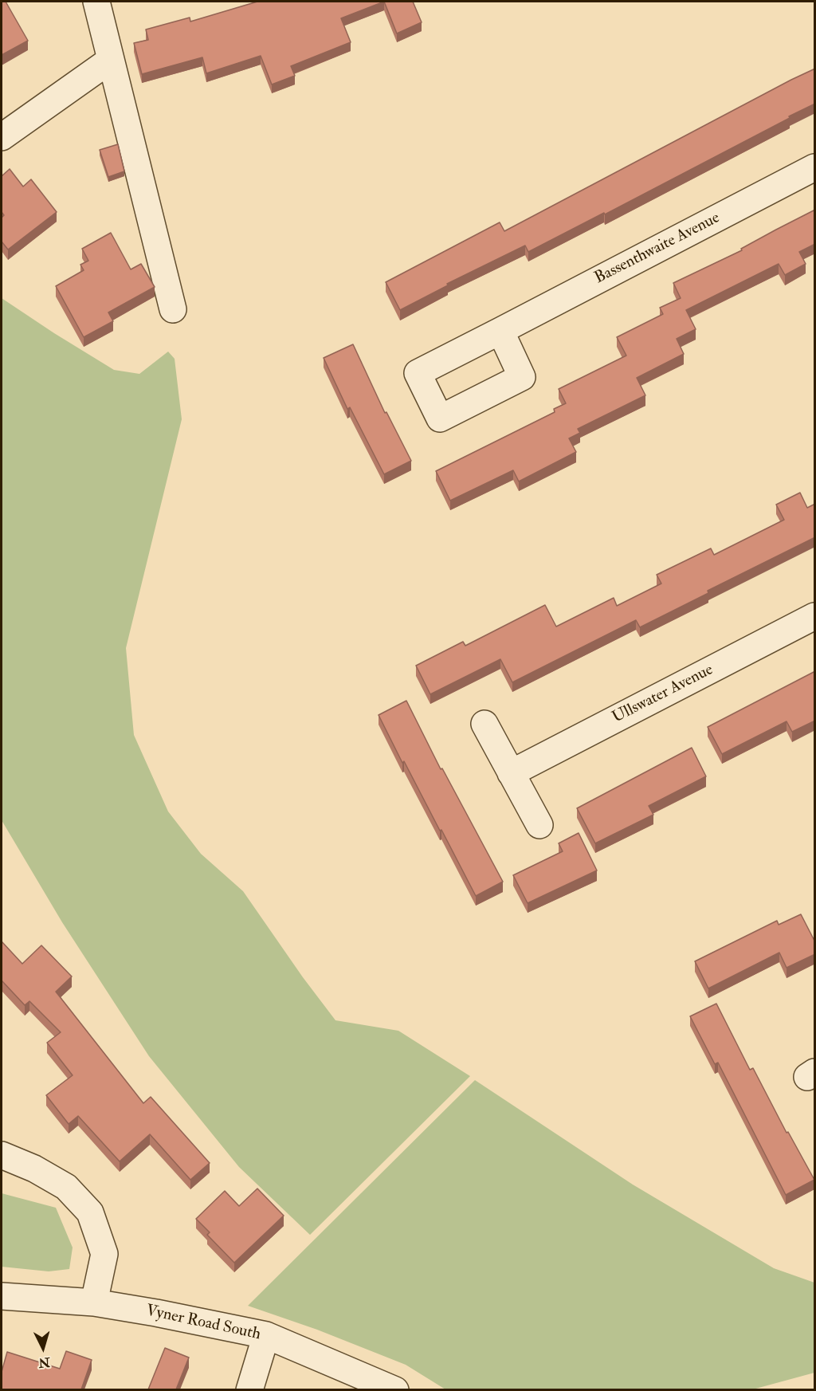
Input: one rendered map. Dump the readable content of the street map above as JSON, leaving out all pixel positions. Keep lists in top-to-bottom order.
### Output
{
  "streets": {
    "street": ["Bassenthwaite Avenue", "Ullswater Avenue", "Vyner Road South"]
  },
  "north": "bottom"
}
